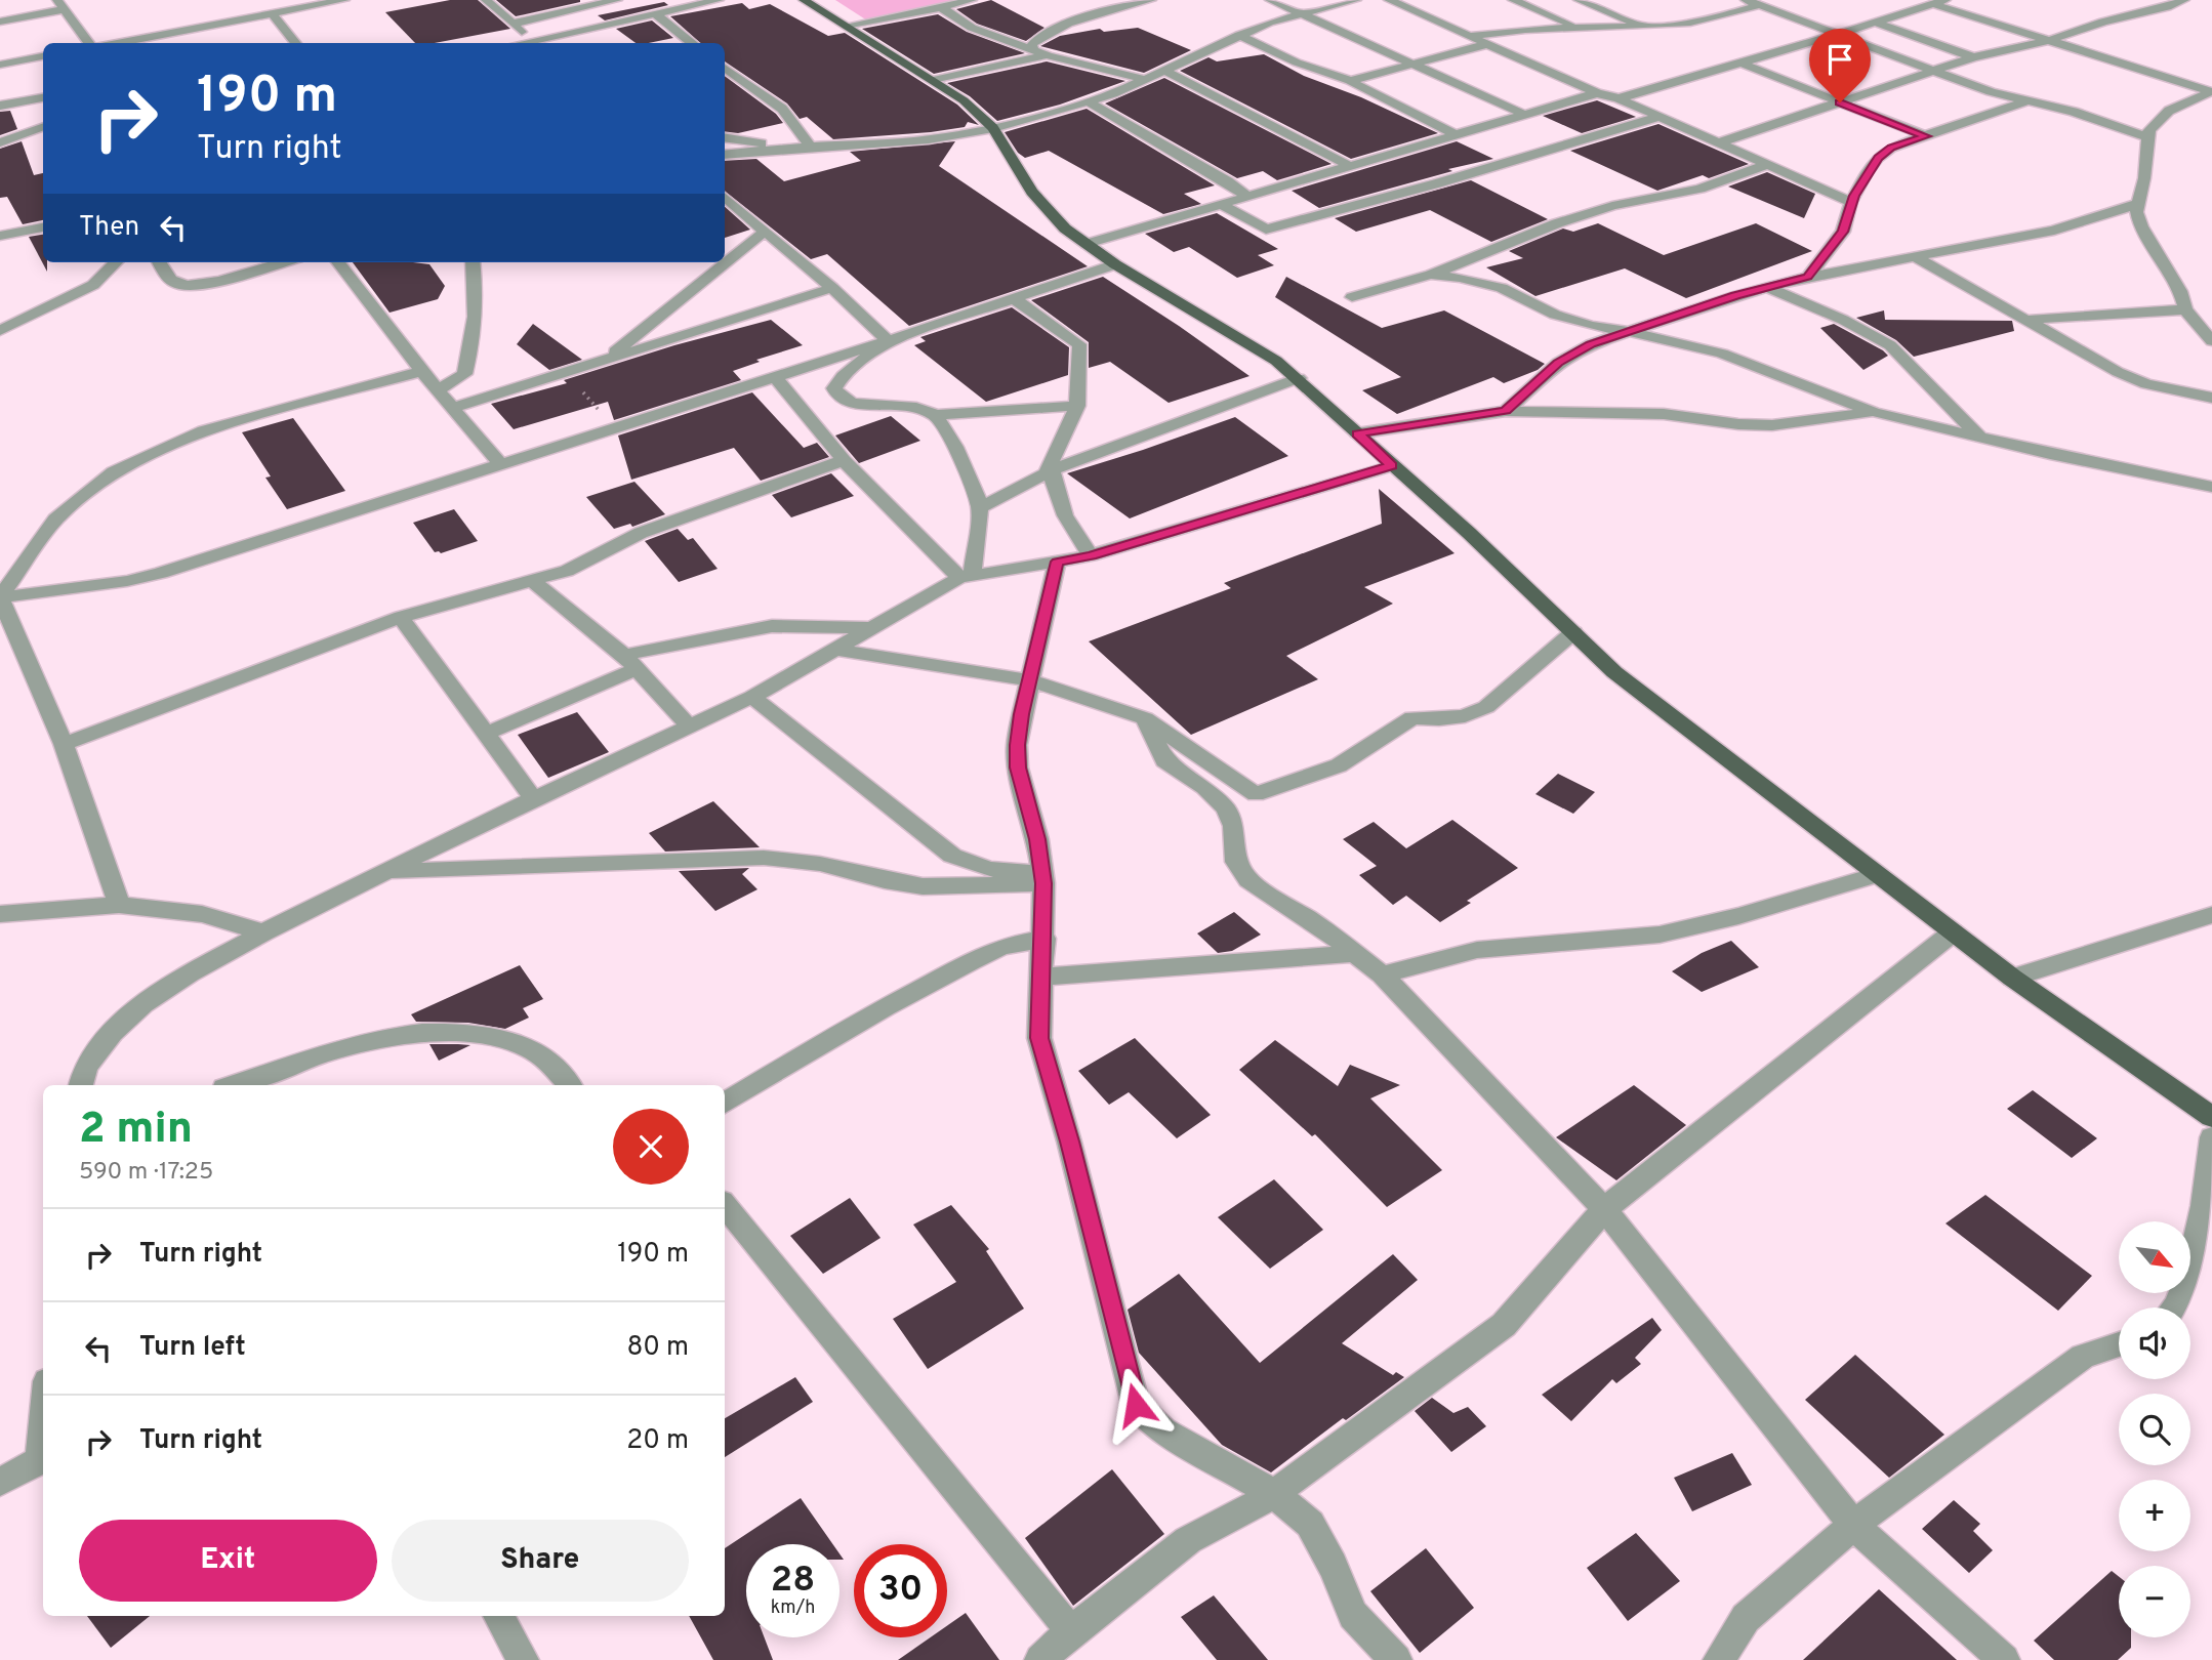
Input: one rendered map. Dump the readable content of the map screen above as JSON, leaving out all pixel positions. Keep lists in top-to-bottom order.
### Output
{
  "north": "bottom right",
  "page": {
    "turn": ["190 m", "Turn right"],
    "then": "Then",
    "heading": ["2 min", "590 m · 17:25"],
    "list": [
      {
        "name": "Turn right",
        "value": "190 m"
      },
      {
        "name": "Turn left",
        "value": "80 m"
      },
      {
        "name": "Turn right",
        "value": "20 m"
      }
    ],
    "map_buttons": ["+", "−"],
    "buttons": ["Exit", "Share"],
    "speed": "28 km/h",
    "limit": "30"
  }
}
